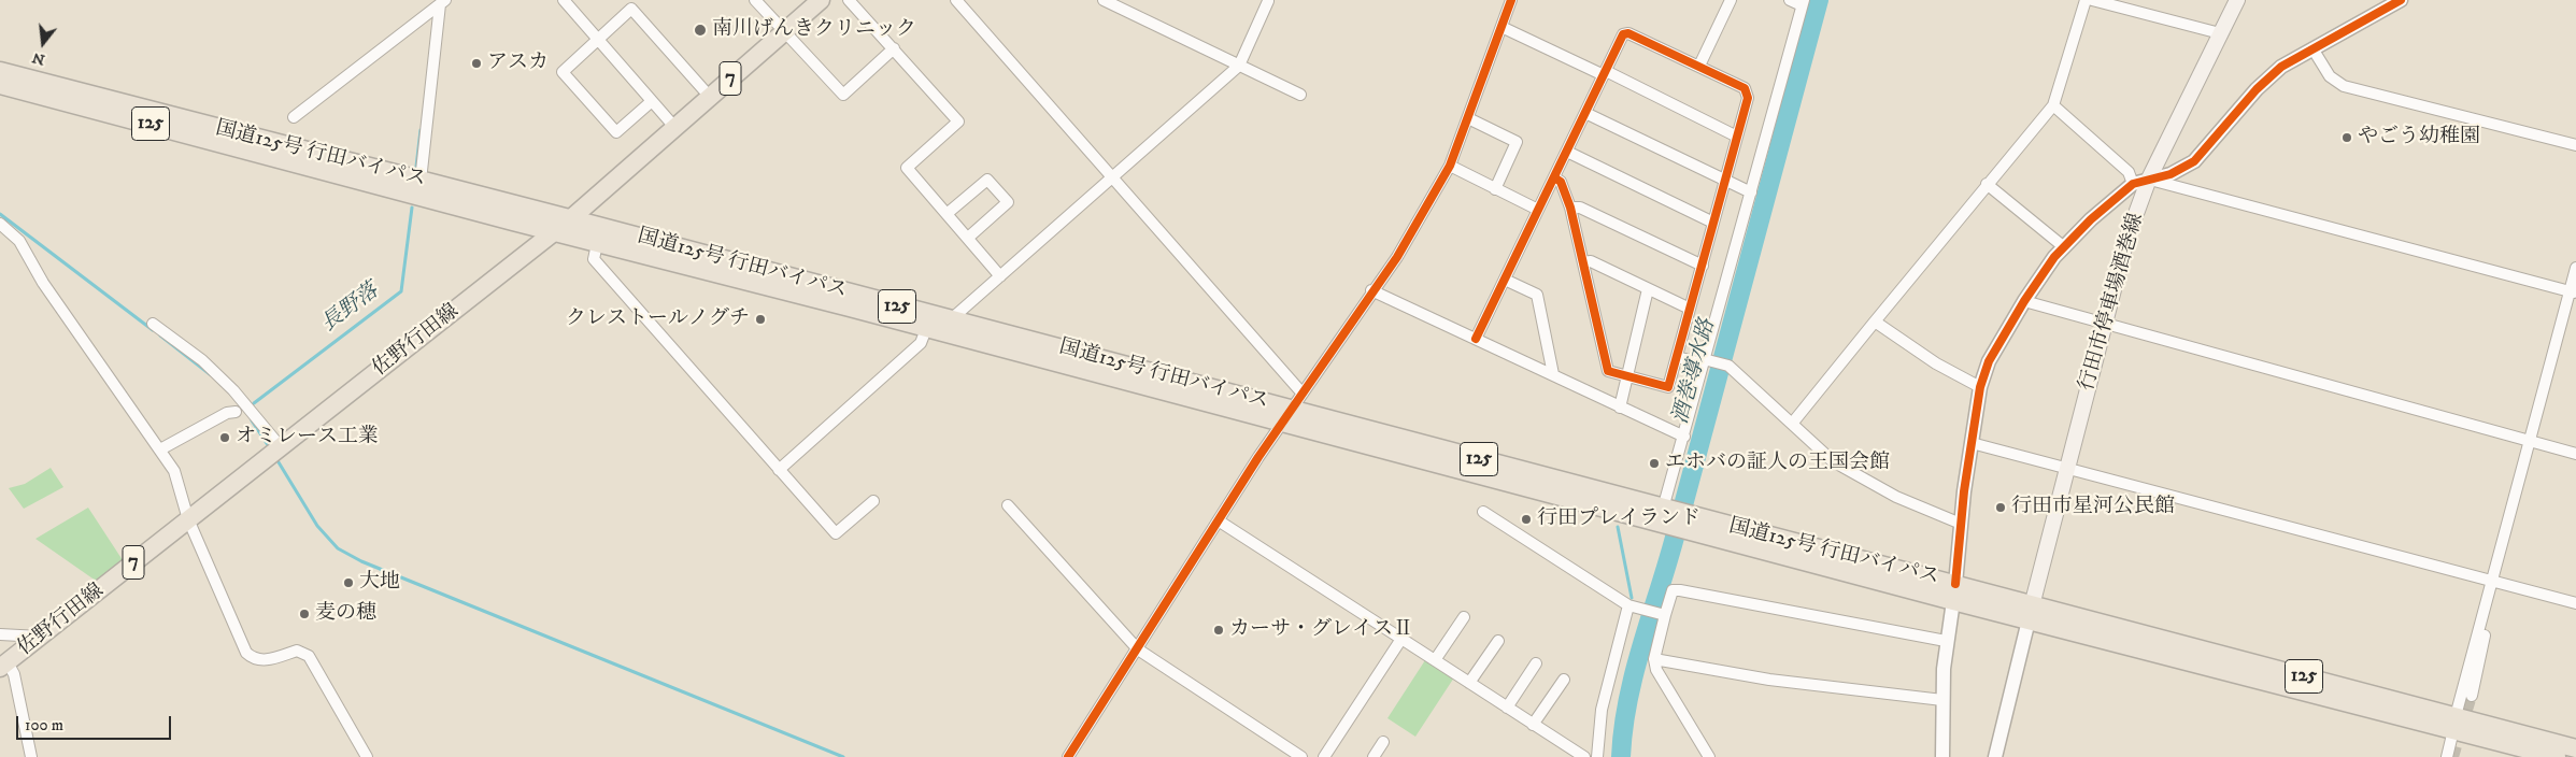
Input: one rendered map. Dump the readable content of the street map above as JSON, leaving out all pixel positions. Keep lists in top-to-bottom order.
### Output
{
  "streets": {
    "main road": [
      "7",
      "125",
      "国道125号 行田バイパス",
      "行田市停車場酒巻線",
      "佐野行田線"
    ]
  },
  "crossings": [
    ["国道125号 行田バイパス", "行田市停車場酒巻線"],
    ["国道125号 行田バイパス", "佐野行田線"]
  ],
  "water": ["長野落", "酒巻導水路"],
  "places": [
    "南川げんきクリニック",
    "アスカ",
    "やごう幼稚園",
    "クレストールノグチ",
    "オミレース工業",
    "エホバの証人の王国会館",
    "行田市星河公民館",
    "行田プレイランド",
    "大地",
    "麦の穂",
    "カーサ・グレイスⅡ"
  ],
  "scale_bar": "100 m",
  "north": "bottom"
}
